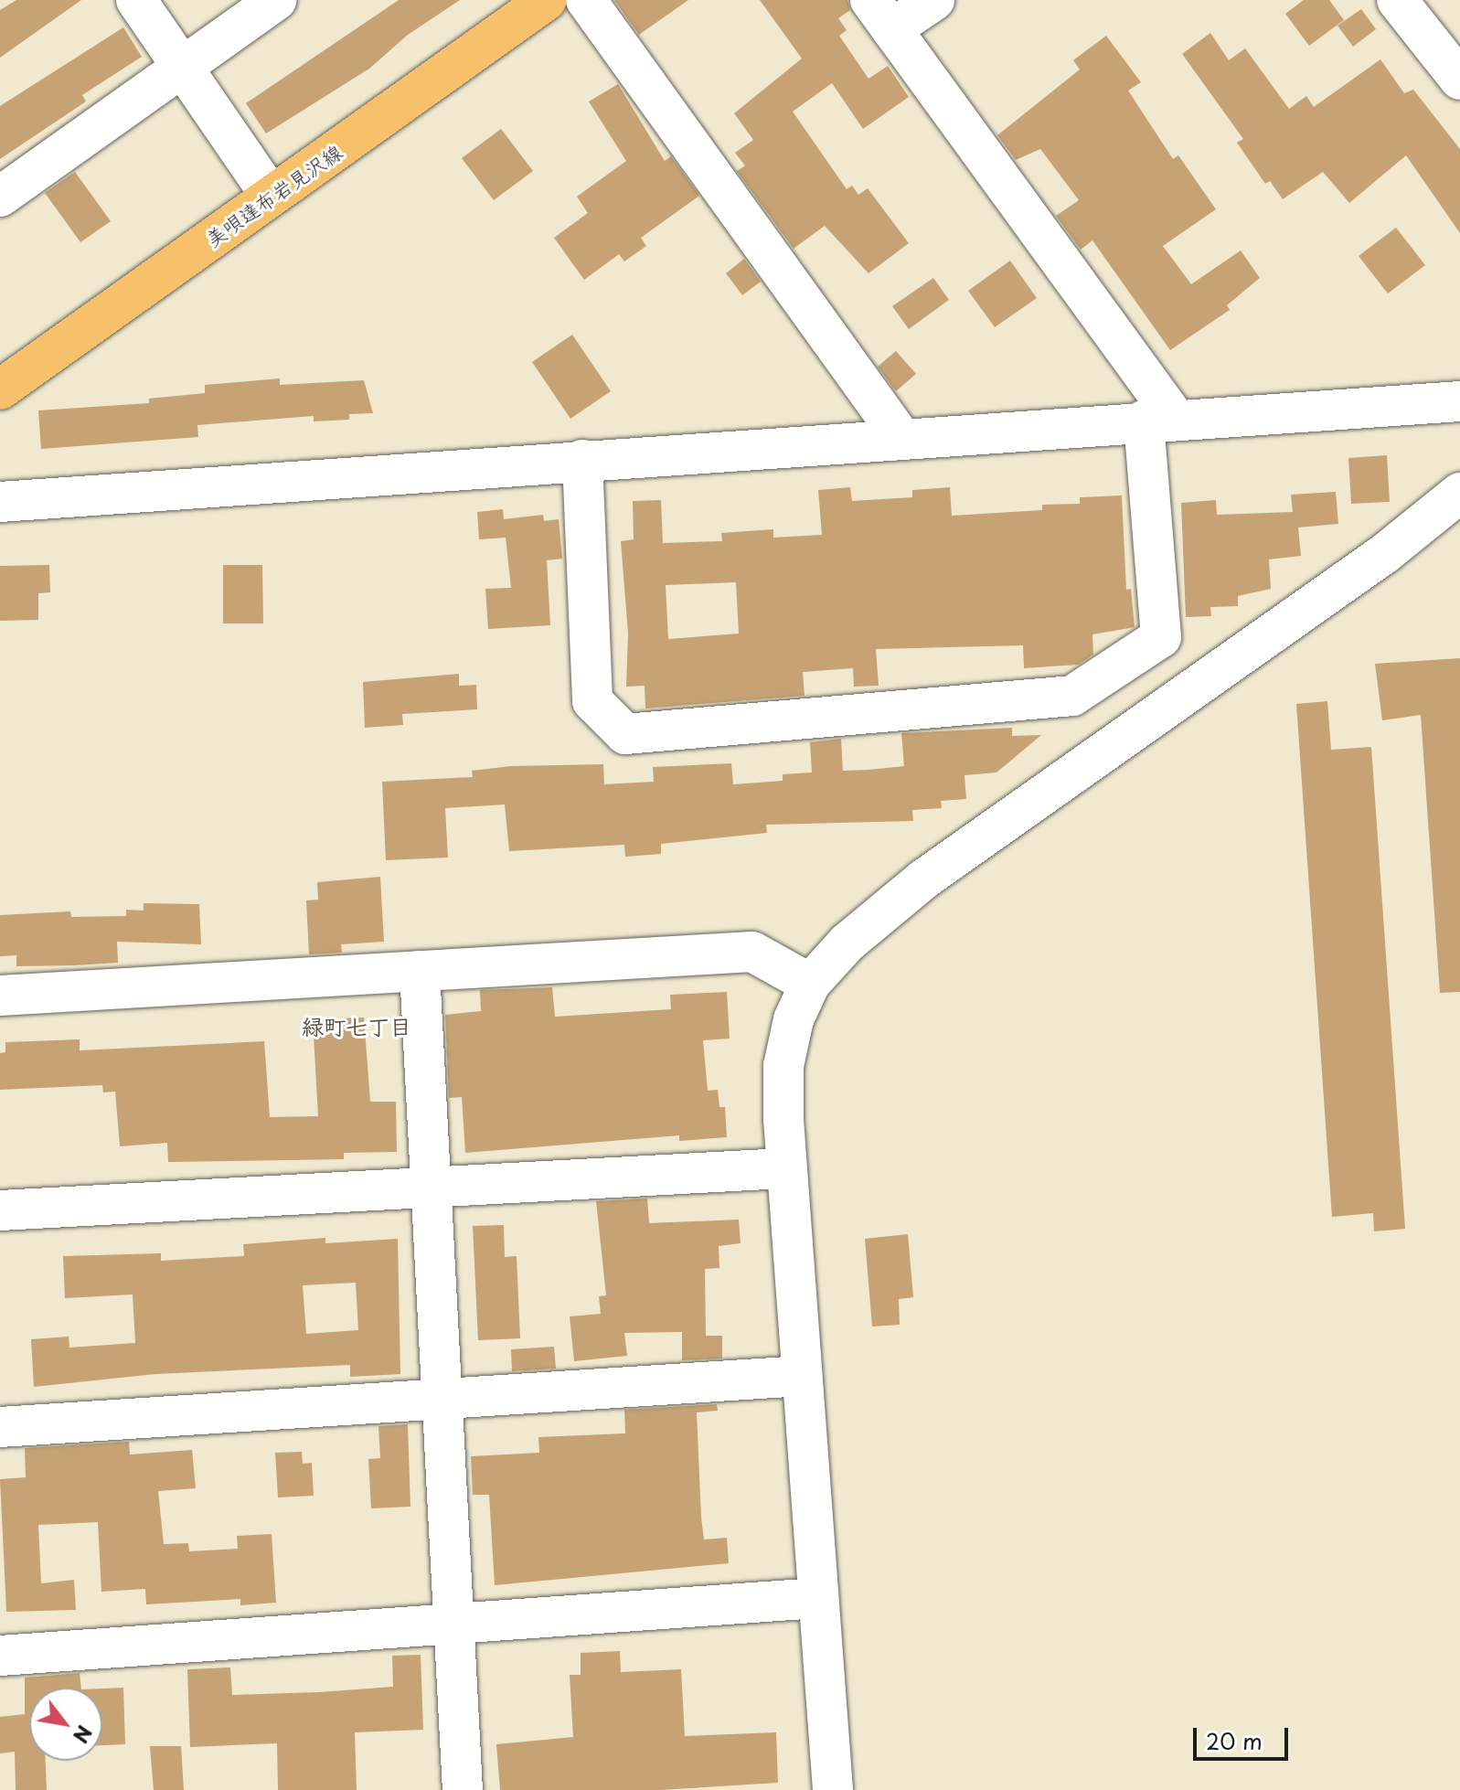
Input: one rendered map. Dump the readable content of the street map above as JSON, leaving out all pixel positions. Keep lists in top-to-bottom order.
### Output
{
  "streets": {
    "main road": ["美唄達布岩見沢線"]
  },
  "districts": ["緑町七丁目"],
  "scale_bar": "20 m",
  "north": "bottom right"
}
